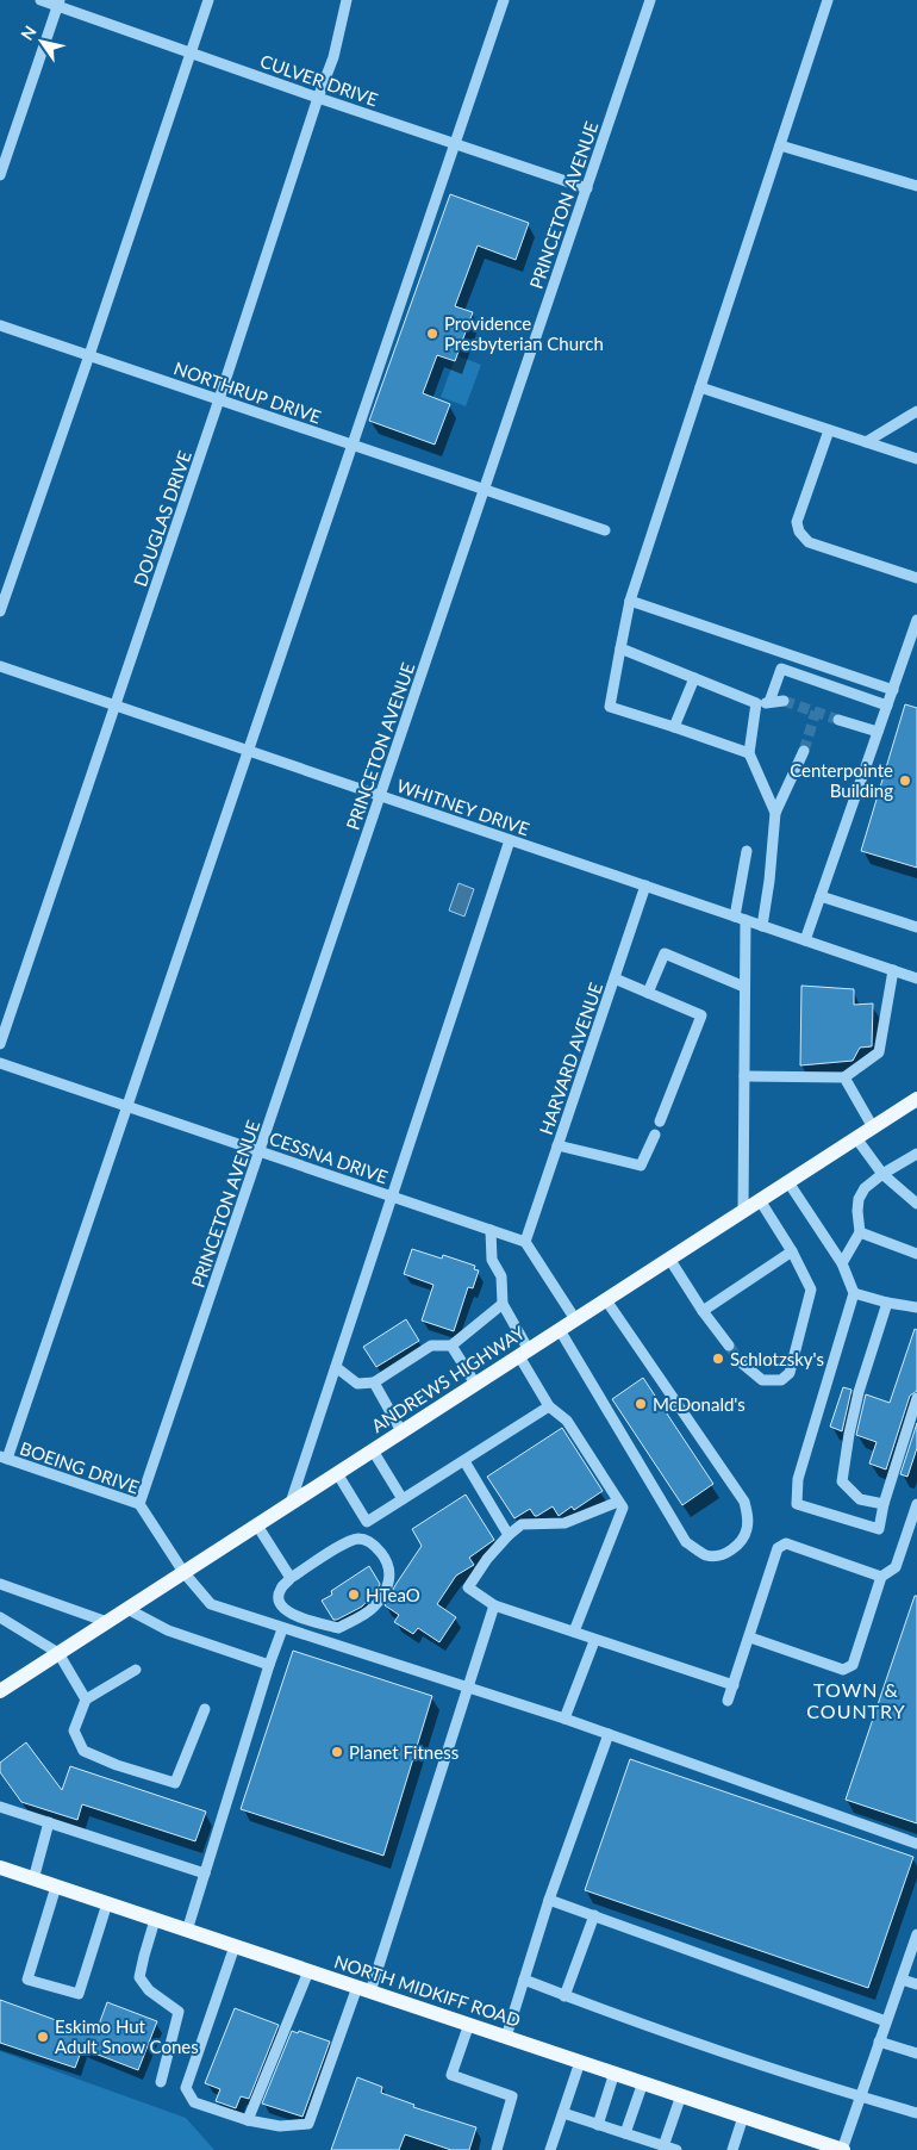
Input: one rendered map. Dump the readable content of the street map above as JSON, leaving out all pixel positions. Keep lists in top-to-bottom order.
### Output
{
  "streets": {
    "main road": ["ANDREWS HIGHWAY", "NORTH MIDKIFF ROAD"],
    "street": [
      "CULVER DRIVE",
      "PRINCETON AVENUE",
      "NORTHRUP DRIVE",
      "DOUGLAS DRIVE",
      "WHITNEY DRIVE",
      "HARVARD AVENUE",
      "CESSNA DRIVE",
      "BOEING DRIVE"
    ]
  },
  "crossings": [
    ["CULVER DRIVE", "PRINCETON AVENUE"],
    ["CULVER DRIVE", "DOUGLAS DRIVE"],
    ["PRINCETON AVENUE", "NORTHRUP DRIVE"],
    ["PRINCETON AVENUE", "WHITNEY DRIVE"],
    ["PRINCETON AVENUE", "CESSNA DRIVE"],
    ["PRINCETON AVENUE", "BOEING DRIVE"],
    ["NORTHRUP DRIVE", "DOUGLAS DRIVE"],
    ["DOUGLAS DRIVE", "WHITNEY DRIVE"],
    ["WHITNEY DRIVE", "HARVARD AVENUE"],
    ["HARVARD AVENUE", "CESSNA DRIVE"],
    ["ANDREWS HIGHWAY", "BOEING DRIVE"]
  ],
  "districts": ["TOWN & COUNTRY"],
  "places": [
    "Providence Presbyterian Church",
    "Centerpointe Building",
    "Schlotzsky's",
    "McDonald's",
    "HTeaO",
    "Planet Fitness",
    "Eskimo Hut Adult Snow Cones"
  ],
  "north": "top left"
}
